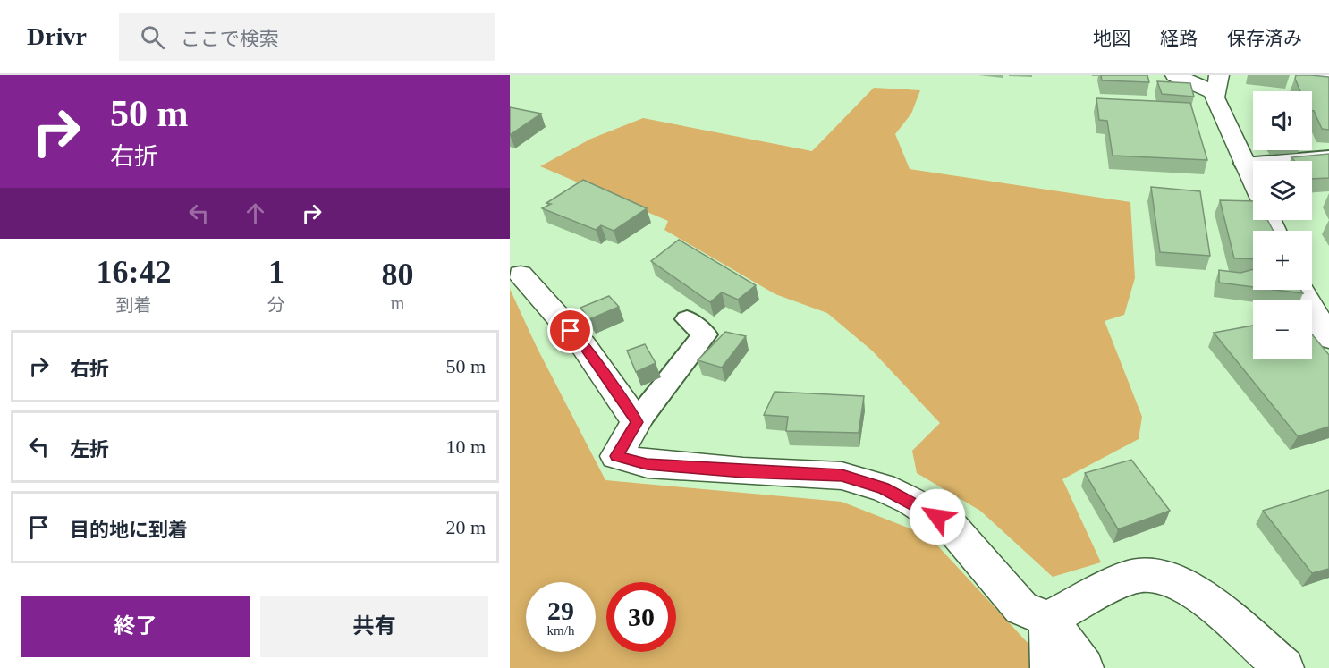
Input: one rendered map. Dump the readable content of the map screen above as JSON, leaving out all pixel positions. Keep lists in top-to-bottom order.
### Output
{
  "page": {
    "header": "Drivr",
    "search": "ここで検索",
    "nav": ["地図", "経路", "保存済み"],
    "turn": ["50 m", "右折"],
    "map_buttons": ["+", "−"],
    "eta": [
      "16:42",
      "到着",
      "1",
      "分",
      "80",
      "m"
    ],
    "list": [
      {
        "name": "右折",
        "value": "50 m"
      },
      {
        "name": "左折",
        "value": "10 m"
      },
      {
        "name": "目的地に到着",
        "value": "20 m"
      }
    ],
    "speed": "29 km/h",
    "limit": "30",
    "buttons": ["終了", "共有"]
  }
}
